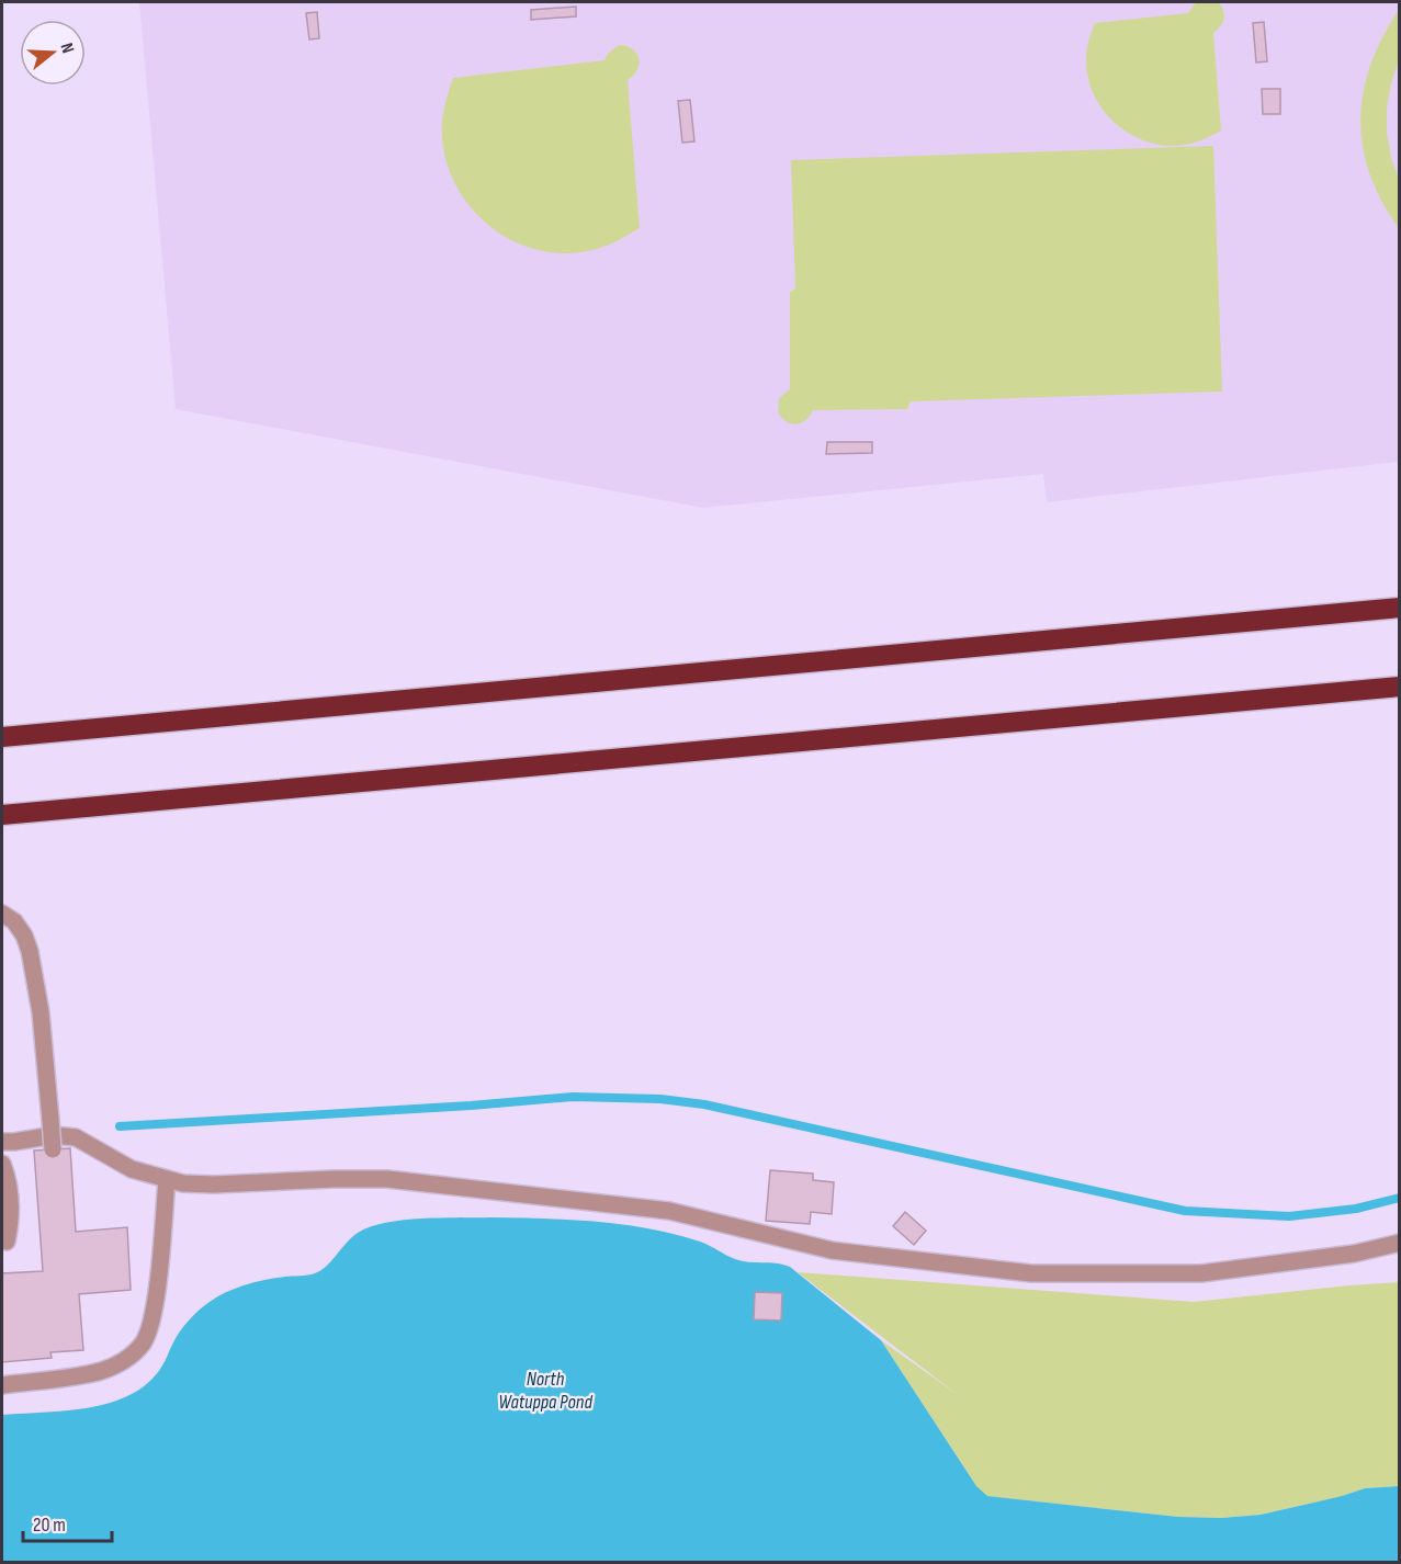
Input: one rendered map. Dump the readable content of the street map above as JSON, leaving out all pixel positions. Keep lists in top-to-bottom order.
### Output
{
  "water": ["North Watuppa Pond"],
  "scale_bar": "20 m",
  "north": "right"
}
